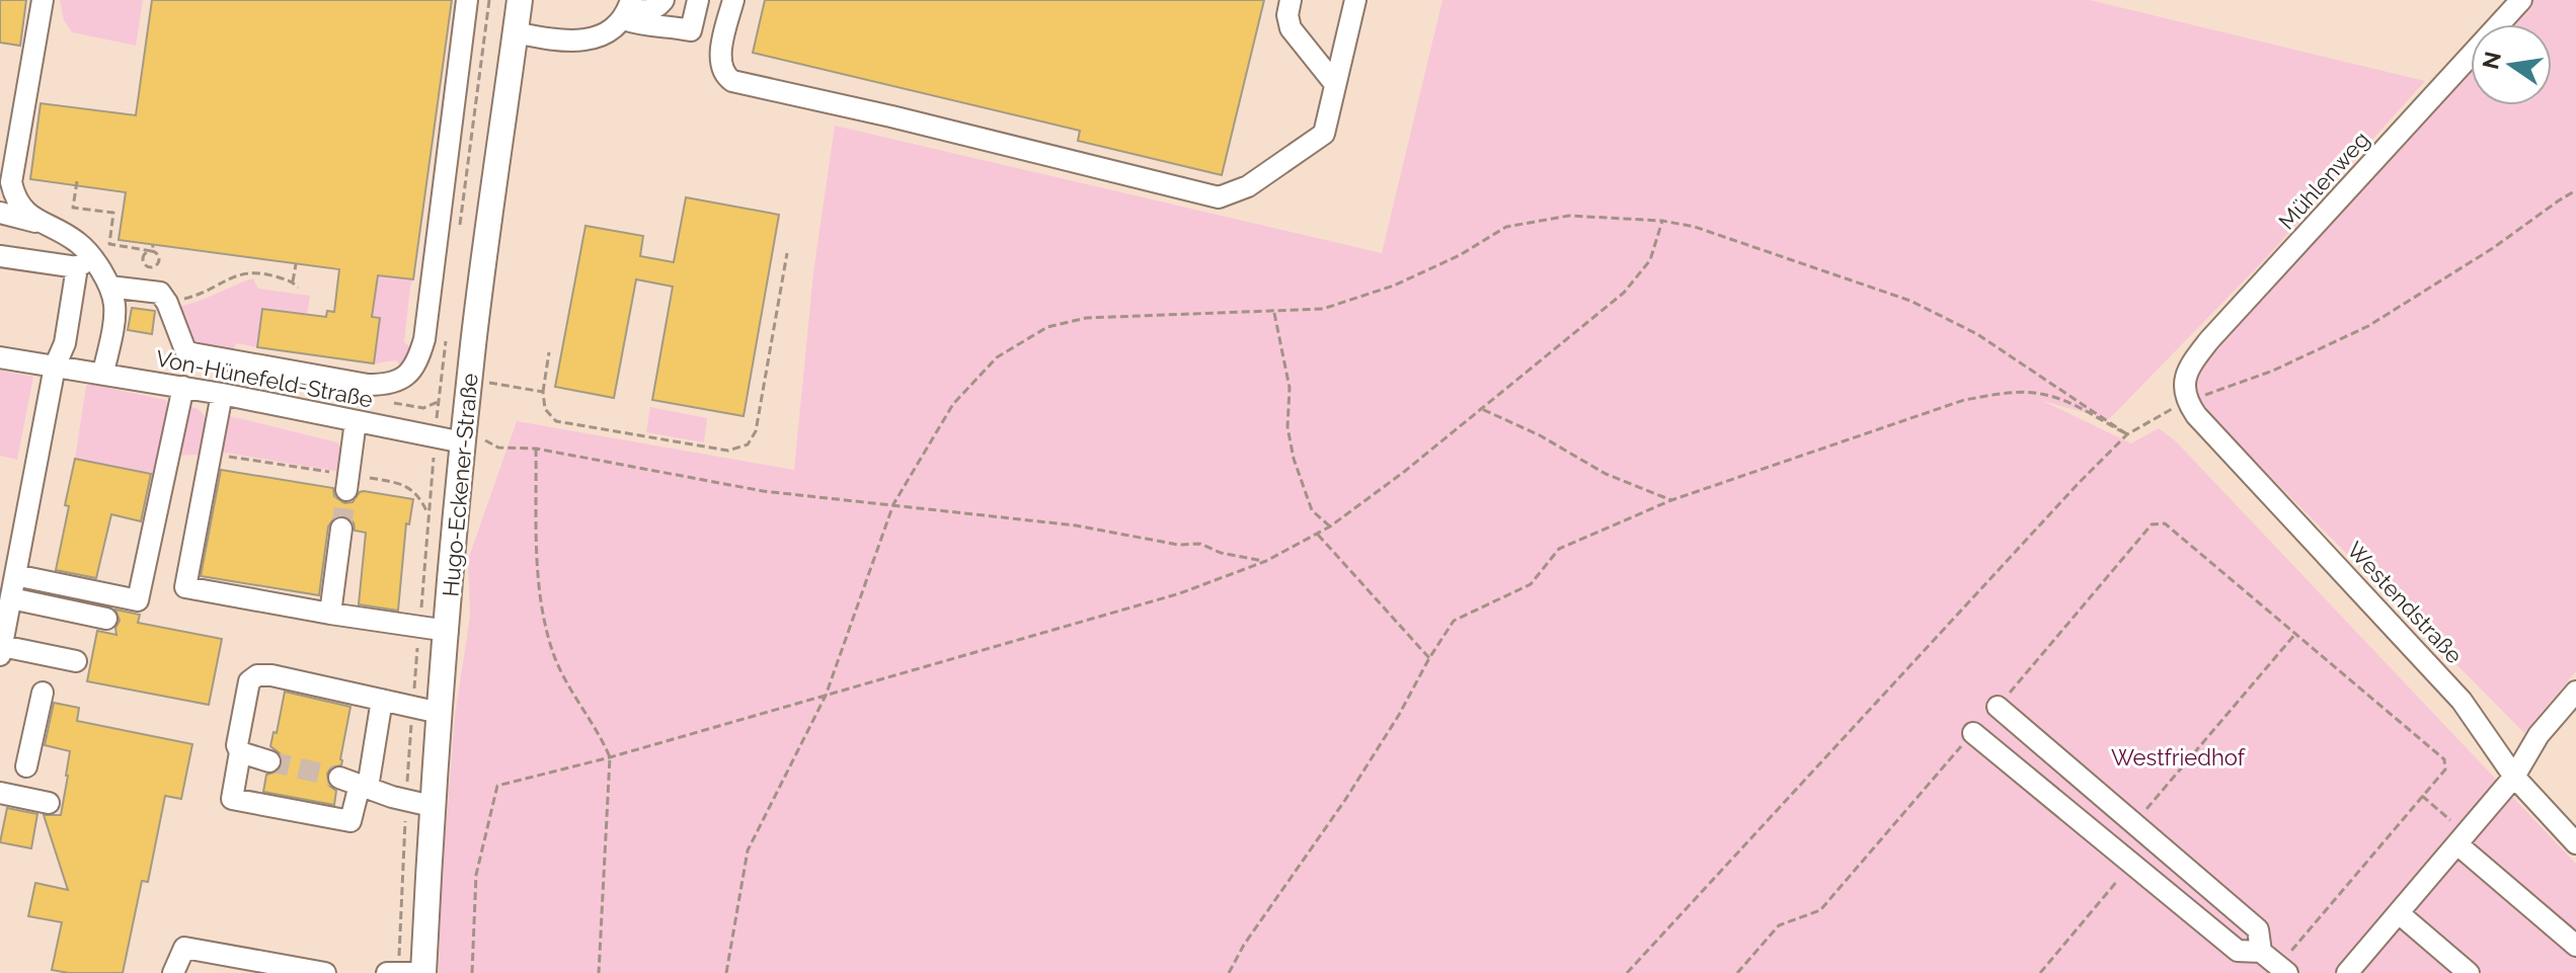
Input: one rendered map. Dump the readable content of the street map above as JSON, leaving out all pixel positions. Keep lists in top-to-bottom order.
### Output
{
  "streets": {
    "main road": ["Hugo-Eckener-Straße"],
    "street": ["Mühlenweg", "Von-Hünefeld-Straße", "Westendstraße"]
  },
  "crossings": [
    ["Mühlenweg", "Westendstraße"],
    ["Von-Hünefeld-Straße", "Hugo-Eckener-Straße"]
  ],
  "parks": ["Westfriedhof"],
  "north": "left"
}
